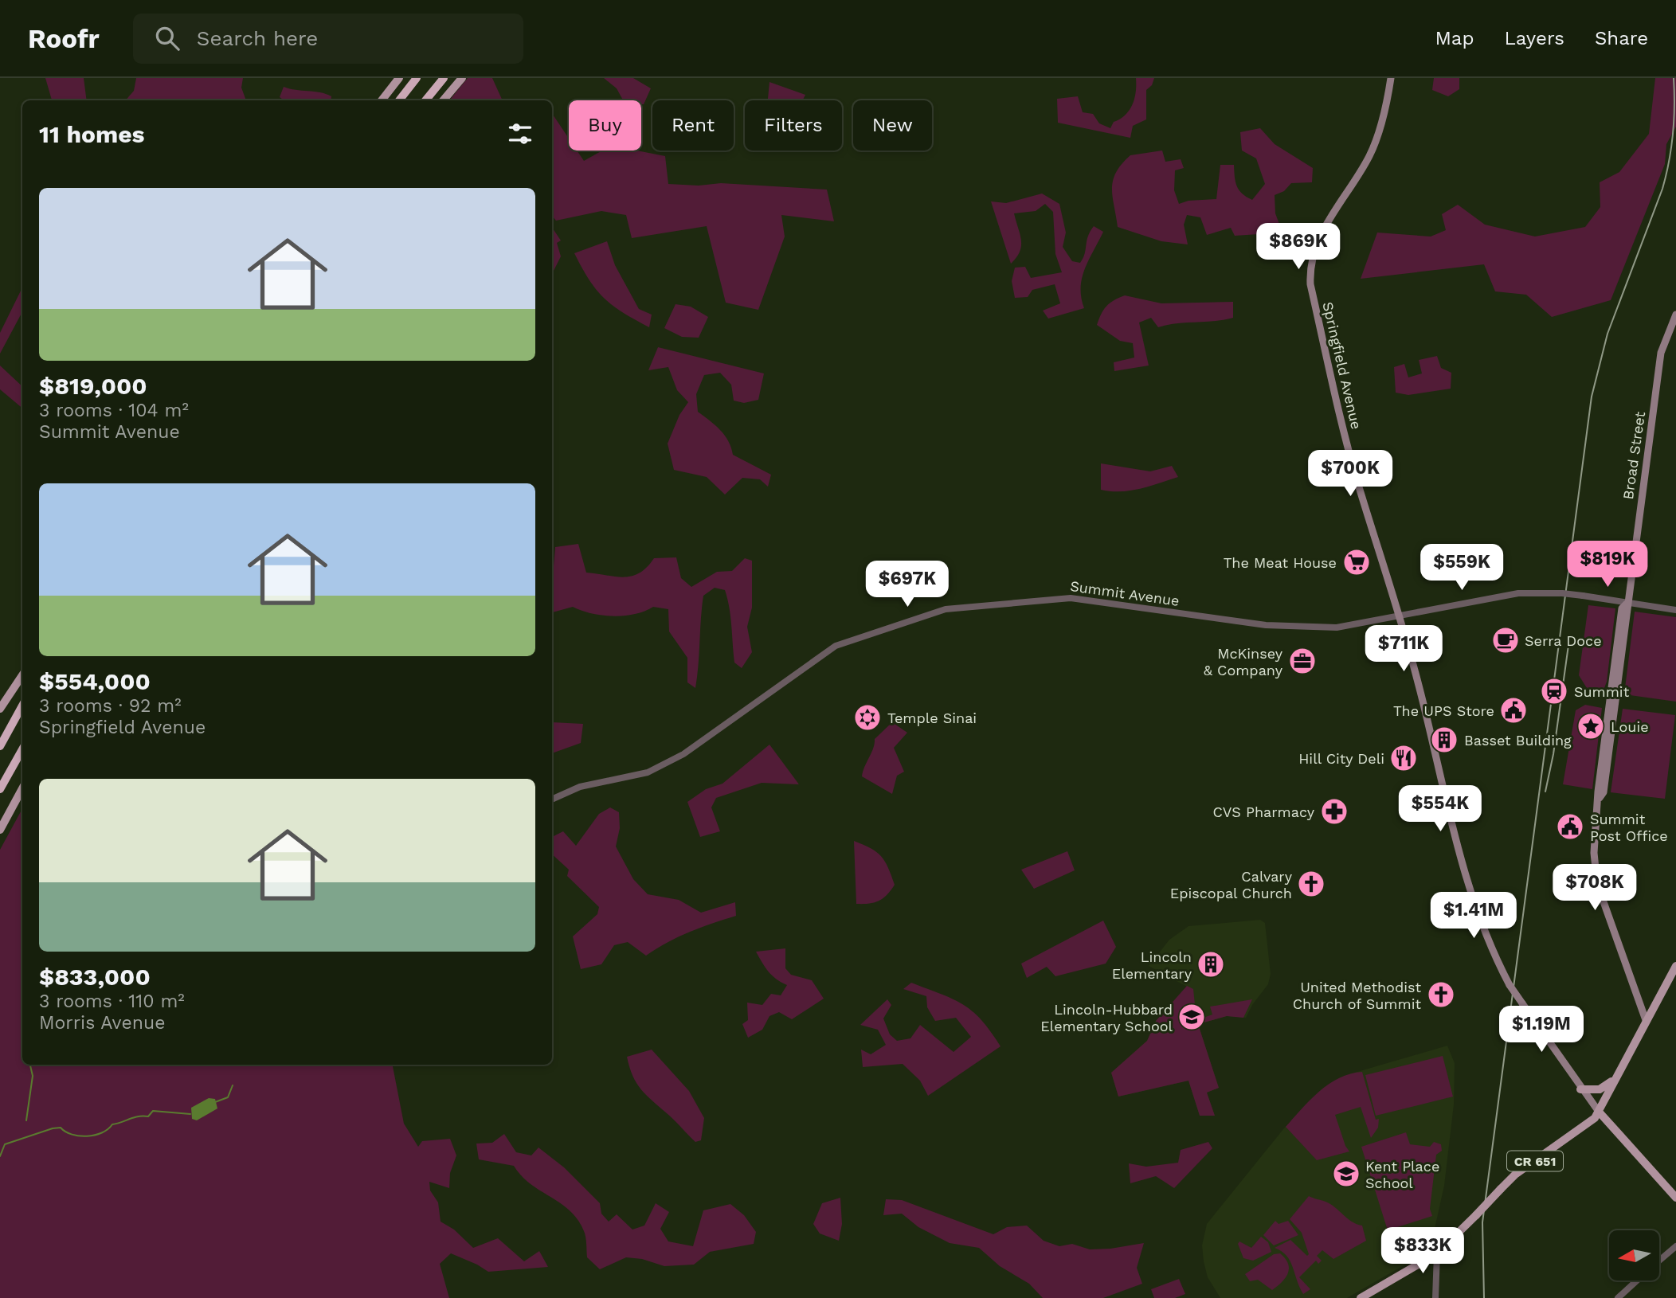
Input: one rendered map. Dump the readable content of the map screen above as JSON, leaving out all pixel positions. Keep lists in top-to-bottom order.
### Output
{
  "streets": {
    "main road": ["Springfield Avenue", "Broad Street", "CR 651"],
    "street": ["Summit Avenue"]
  },
  "crossings": [
    ["Springfield Avenue", "Summit Avenue"],
    ["Springfield Avenue", "CR 651"],
    ["Broad Street", "Summit Avenue"]
  ],
  "places": {
    "supermarket": ["The Meat House"],
    "cafe": ["Serra Doce"],
    "office": ["McKinsey & Company"],
    "station": ["Summit"],
    "public building": ["The UPS Store", "Summit Post Office"],
    "synagogue": ["Temple Sinai"],
    "place": ["Louie"],
    "building": ["Basset Building", "Lincoln Elementary"],
    "restaurant": ["Hill City Deli"],
    "pharmacy": ["CVS Pharmacy"],
    "church": ["Calvary Episcopal Church", "United Methodist Church of Summit"],
    "school or university": ["Lincoln-Hubbard Elementary School", "Kent Place School"]
  },
  "north": "left",
  "page": {
    "header": "Roofr",
    "search": "Search here",
    "nav": ["Map", "Layers", "Share"],
    "chip": [
      "Buy",
      "Rent",
      "Filters",
      "New"
    ],
    "heading": "11 homes",
    "list": [
      {
        "name": "$819,000",
        "note": "3 rooms · 104 m² · Summit Avenue"
      },
      {
        "name": "$554,000",
        "note": "3 rooms · 92 m² · Springfield Avenue"
      },
      {
        "name": "$833,000",
        "note": "3 rooms · 110 m² · Morris Avenue"
      }
    ],
    "price": [
      "$869K",
      "$700K",
      "$819K",
      "$559K",
      "$697K",
      "$711K",
      "$554K",
      "$708K",
      "$1.41M",
      "$1.19M",
      "$833K"
    ]
  }
}
